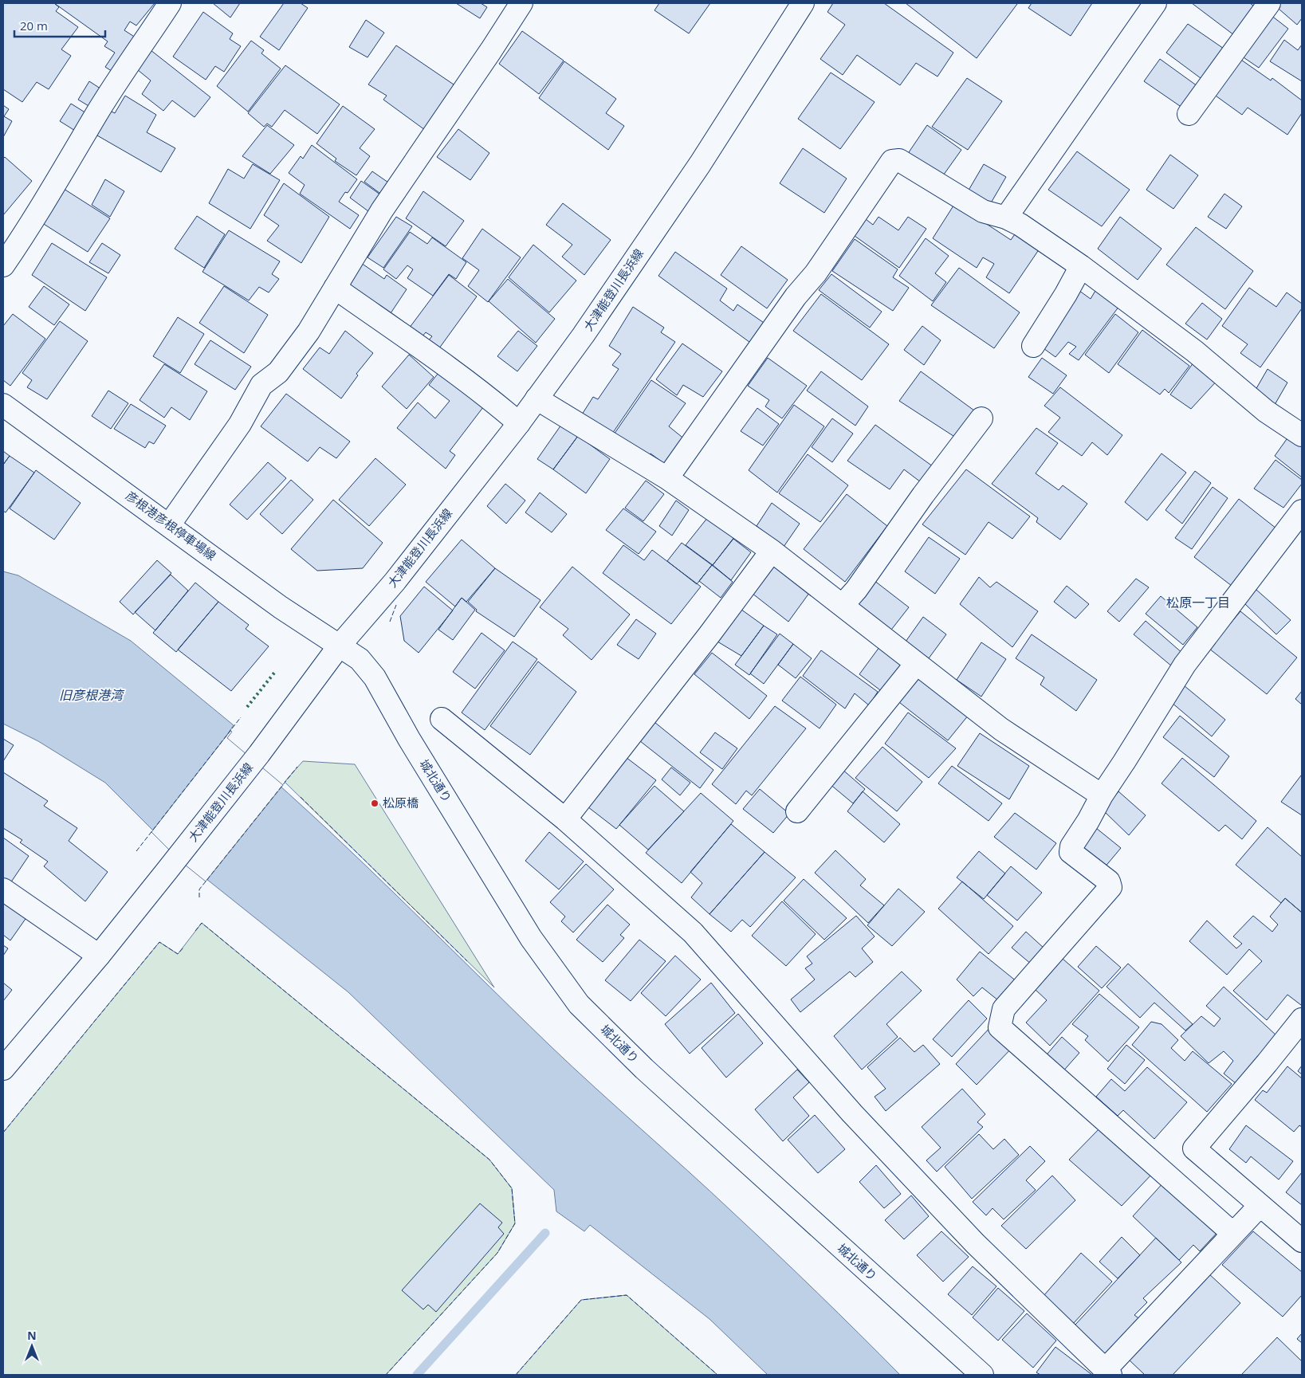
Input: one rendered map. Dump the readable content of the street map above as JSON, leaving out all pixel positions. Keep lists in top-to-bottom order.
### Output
{
  "streets": {
    "street": ["大津能登川長浜線", "彦根港彦根停車場線", "城北通り"]
  },
  "crossings": [
    ["大津能登川長浜線", "彦根港彦根停車場線"],
    ["大津能登川長浜線", "城北通り"],
    ["彦根港彦根停車場線", "城北通り"]
  ],
  "districts": ["松原一丁目"],
  "water": ["旧彦根港湾"],
  "places": ["松原橋"],
  "scale_bar": "20 m",
  "north": "top"
}
